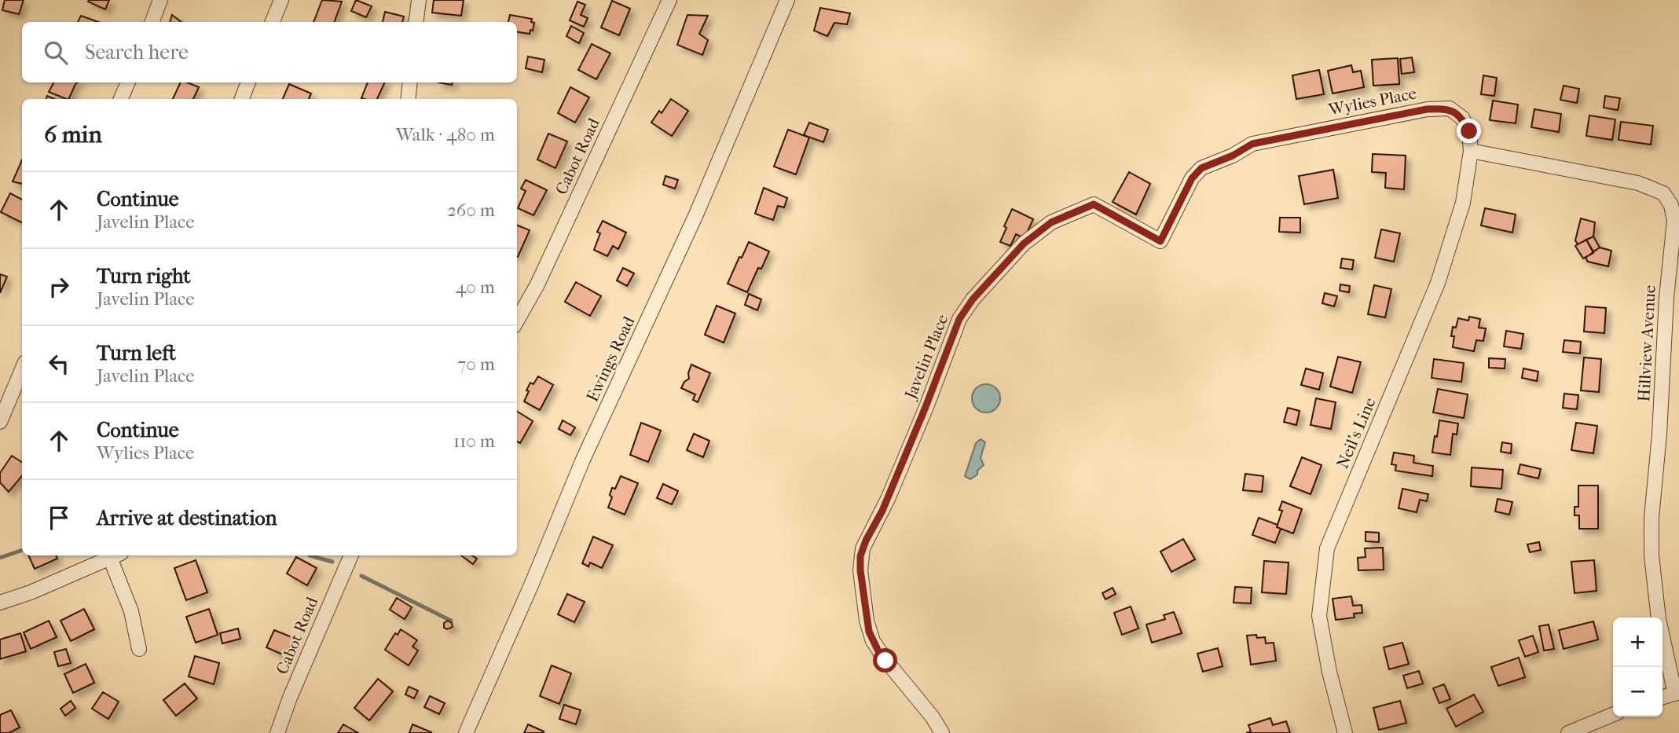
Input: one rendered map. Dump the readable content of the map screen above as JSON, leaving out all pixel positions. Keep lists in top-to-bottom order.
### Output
{
  "streets": {
    "street": [
      "Wylies Place",
      "Cabot Road",
      "Hillview Avenue",
      "Javelin Place",
      "Ewings Road",
      "Neil's Line"
    ]
  },
  "crossings": [
    ["Wylies Place", "Hillview Avenue"],
    ["Wylies Place", "Javelin Place"],
    ["Wylies Place", "Neil's Line"],
    ["Hillview Avenue", "Neil's Line"]
  ],
  "page": {
    "search": "Search here",
    "heading": ["6 min", "Walk · 480 m"],
    "list": [
      ["Continue", "Javelin Place", "260 m"],
      ["Turn right", "Javelin Place", "40 m"],
      ["Turn left", "Javelin Place", "70 m"],
      ["Continue", "Wylies Place", "110 m"],
      "Arrive at destination"
    ],
    "map_buttons": ["+", "−"]
  }
}
